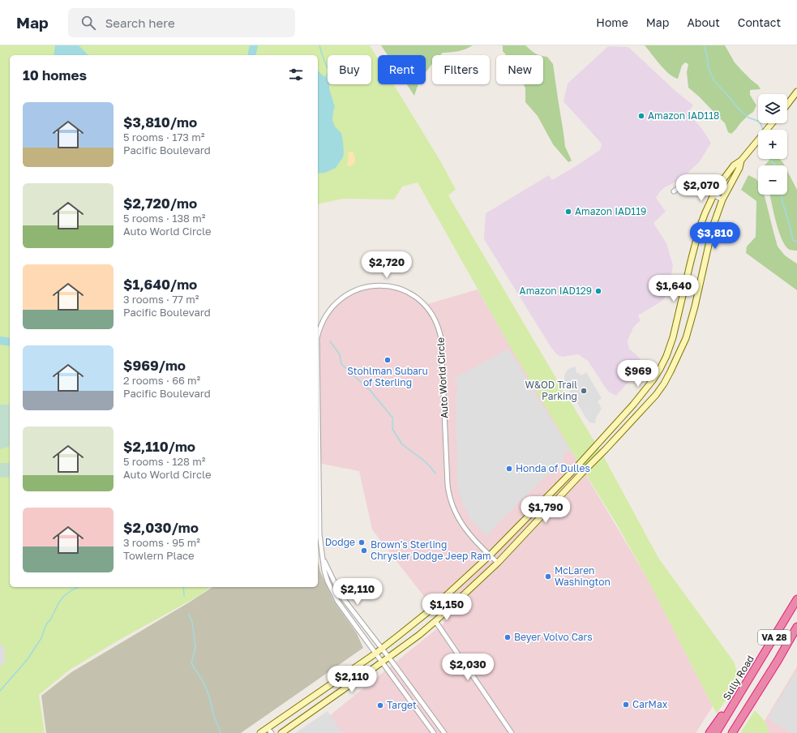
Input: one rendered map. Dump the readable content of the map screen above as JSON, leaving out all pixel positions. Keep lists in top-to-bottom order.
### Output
{
  "streets": {
    "highway": ["VA 28", "Sully Road"],
    "street": ["Auto World Circle"]
  },
  "places": [
    "Amazon IAD118",
    "Amazon IAD119",
    "Amazon IAD129",
    "Stohlman Subaru of Sterling",
    "W&OD Trail Parking",
    "Honda of Dulles",
    "Dodge",
    "Brown's Sterling Chrysler Dodge Jeep Ram",
    "McLaren Washington",
    "Beyer Volvo Cars",
    "CarMax",
    "Target"
  ],
  "page": {
    "header": "Map",
    "search": "Search here",
    "nav": [
      "Home",
      "Map",
      "About",
      "Contact"
    ],
    "chip": [
      "Buy",
      "Rent",
      "Filters",
      "New"
    ],
    "heading": "10 homes",
    "map_buttons": ["+", "−"],
    "list": [
      {
        "name": "$3,810/mo",
        "note": "5 rooms · 173 m² · Pacific Boulevard"
      },
      {
        "name": "$2,720/mo",
        "note": "5 rooms · 138 m² · Auto World Circle"
      },
      {
        "name": "$1,640/mo",
        "note": "3 rooms · 77 m² · Pacific Boulevard"
      },
      {
        "name": "$969/mo",
        "note": "2 rooms · 66 m² · Pacific Boulevard"
      },
      {
        "name": "$2,110/mo",
        "note": "5 rooms · 128 m² · Auto World Circle"
      },
      {
        "name": "$2,030/mo",
        "note": "3 rooms · 95 m² · Towlern Place"
      }
    ],
    "price": [
      "$2,070",
      "$3,810",
      "$2,720",
      "$1,640",
      "$969",
      "$1,790",
      "$2,110",
      "$1,150",
      "$2,030",
      "$2,110"
    ]
  }
}
